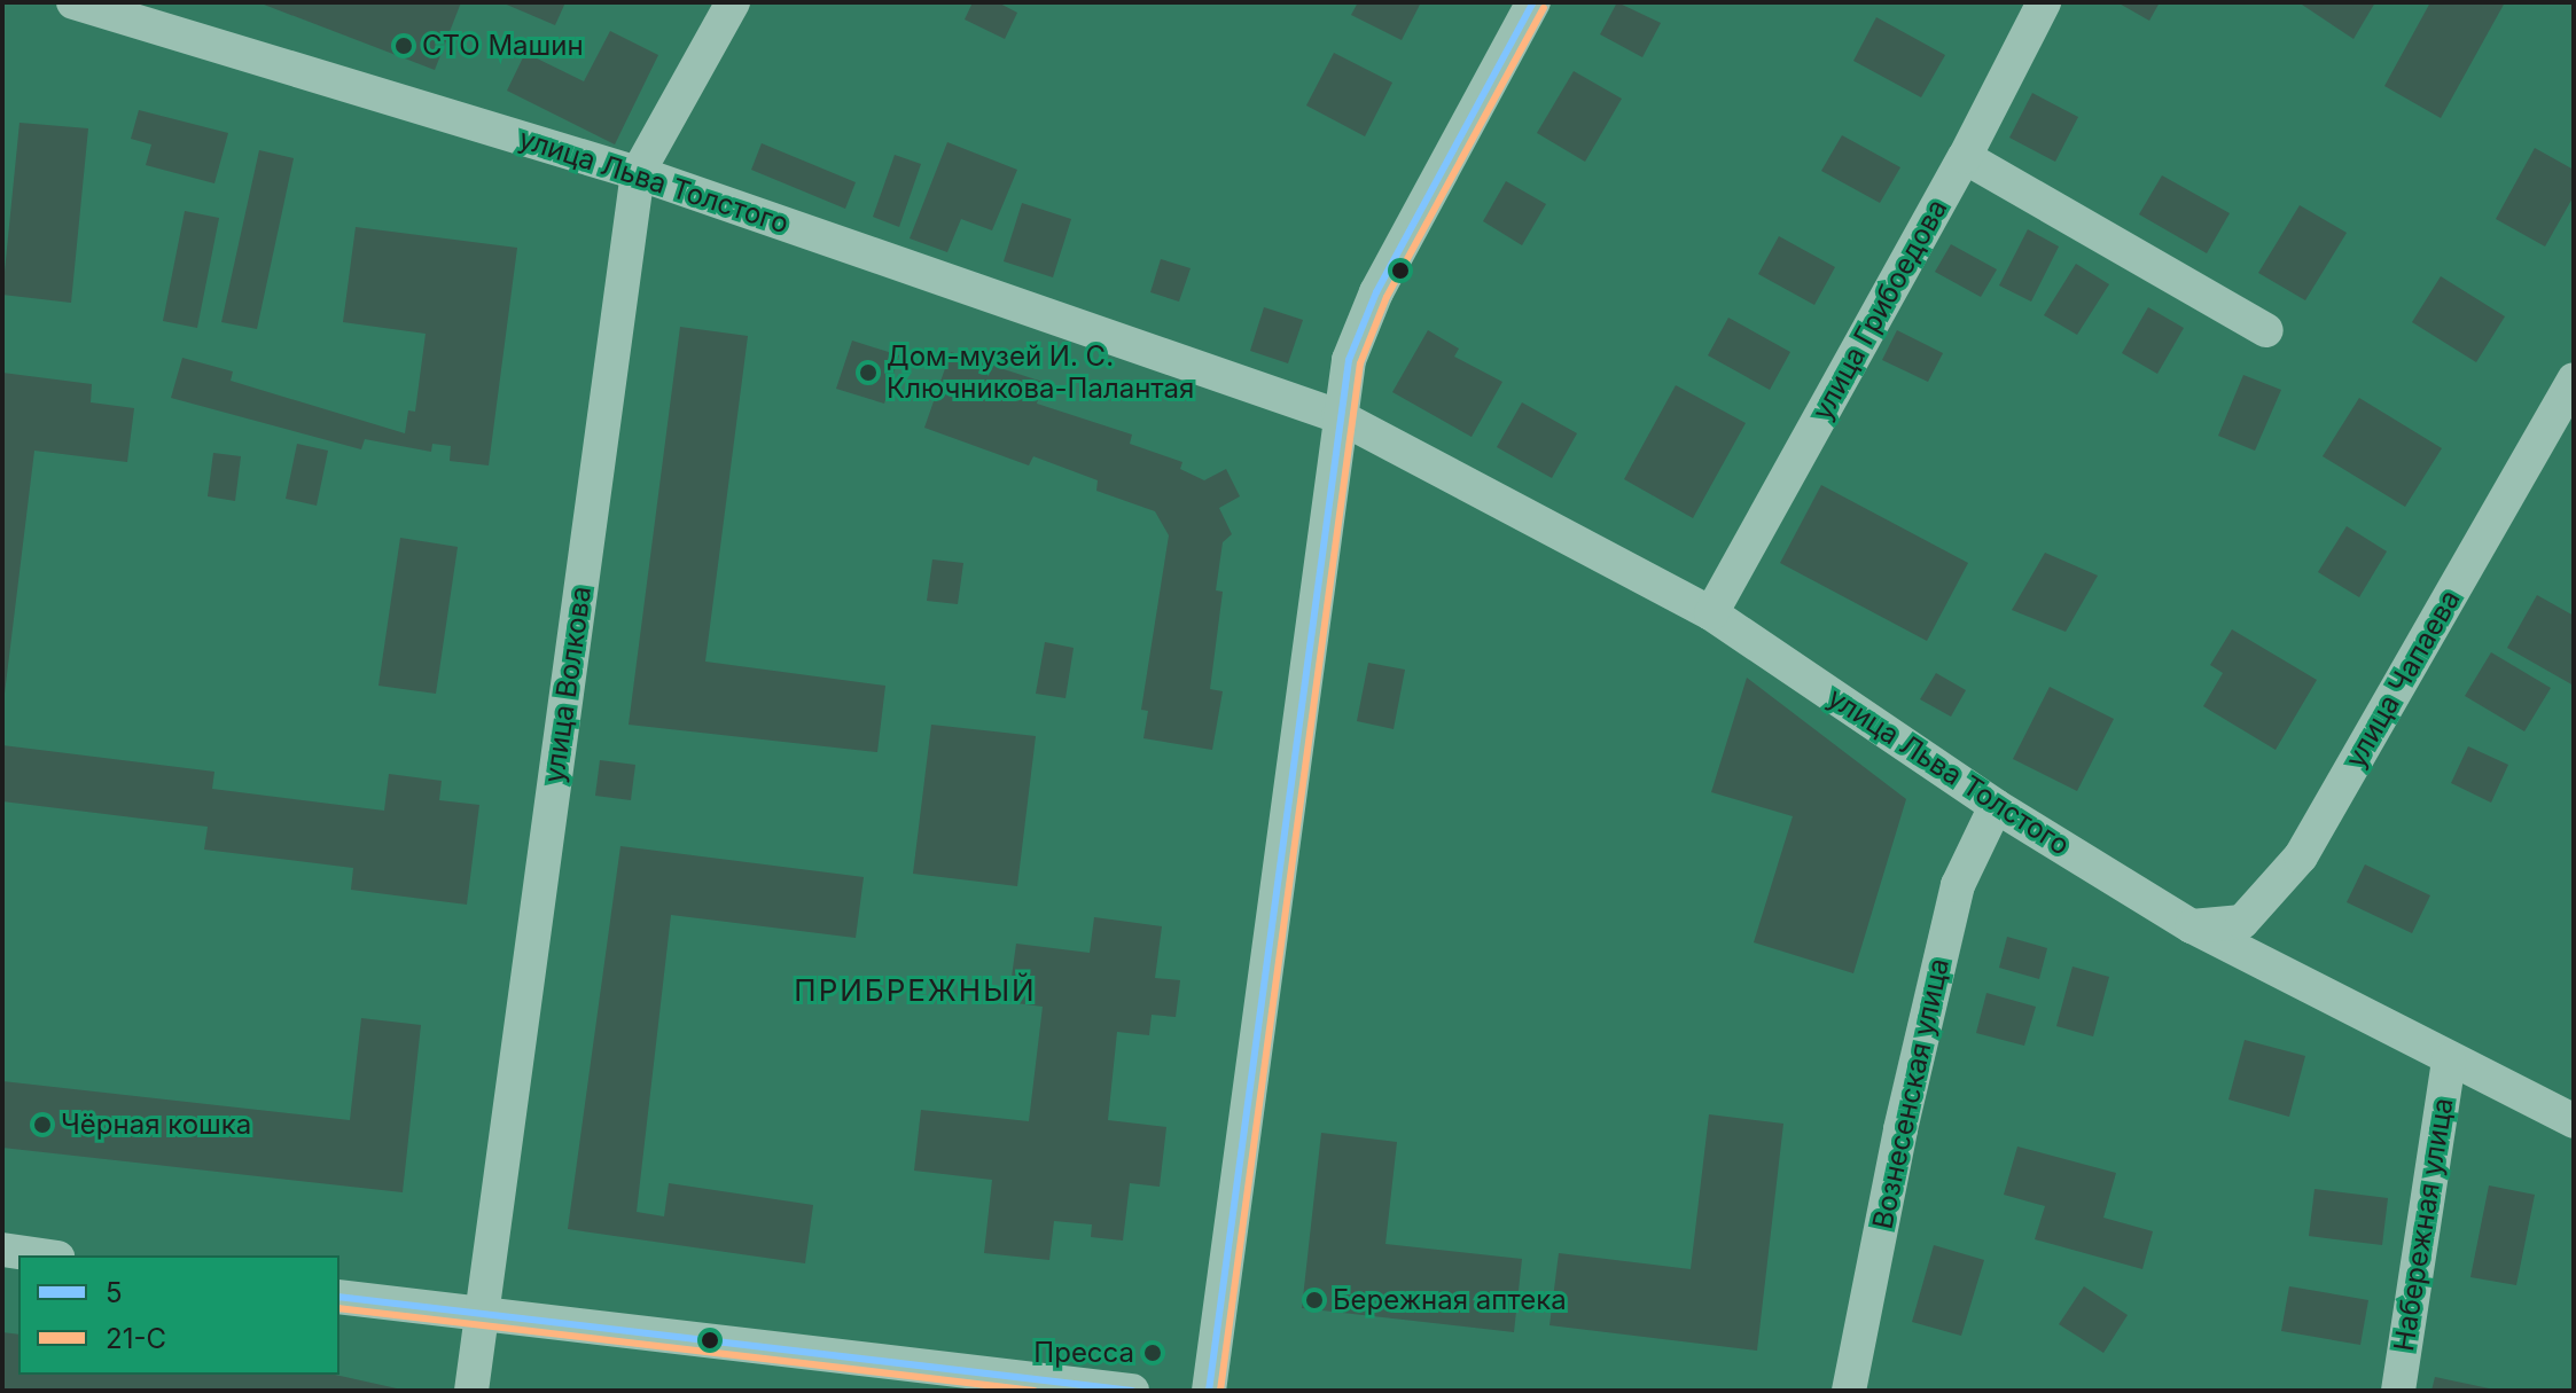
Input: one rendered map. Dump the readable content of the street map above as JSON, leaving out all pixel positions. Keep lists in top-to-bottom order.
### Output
{
  "streets": {
    "street": [
      "улица Льва Толстого",
      "улица Грибоедова",
      "улица Чапаева",
      "улица Волкова",
      "Вознесенская улица",
      "Набережная улица"
    ]
  },
  "crossings": [
    ["улица Льва Толстого", "улица Грибоедова"],
    ["улица Льва Толстого", "улица Чапаева"],
    ["улица Льва Толстого", "улица Волкова"],
    ["улица Льва Толстого", "Вознесенская улица"],
    ["улица Льва Толстого", "Набережная улица"]
  ],
  "districts": ["ПРИБРЕЖНЫЙ"],
  "places": [
    "СТО Машин",
    "Дом-музей И. С. Ключникова-Палантая",
    "Чёрная кошка",
    "Бережная аптека",
    "Пресса"
  ],
  "lines": ["transit line 5", "transit line 21-С"],
  "legend": ["5", "21-С"]
}
